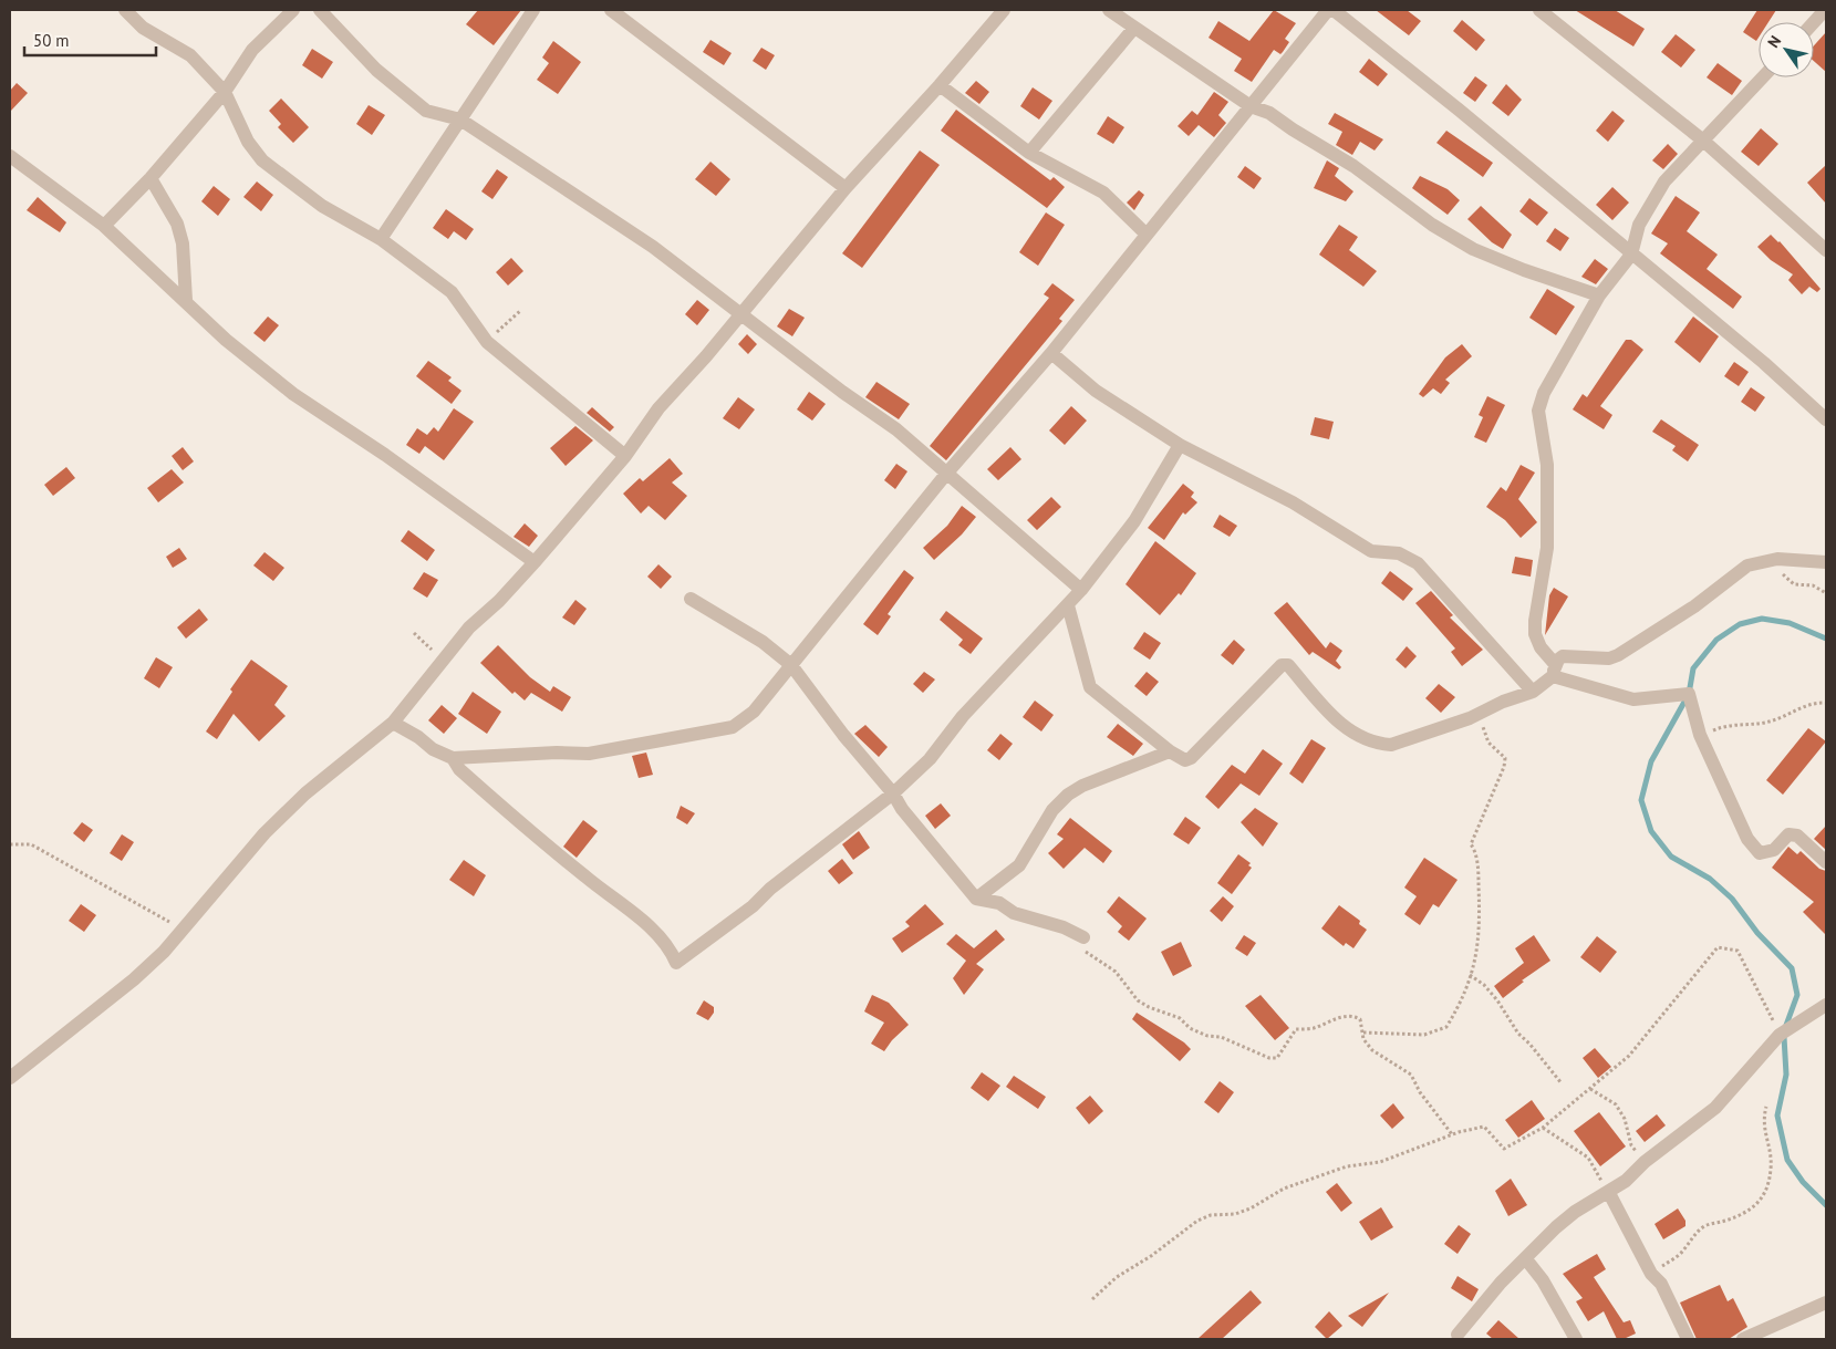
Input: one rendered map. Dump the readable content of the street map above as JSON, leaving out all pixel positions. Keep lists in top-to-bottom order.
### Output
{
  "scale_bar": "50 m",
  "north": "top left"
}
